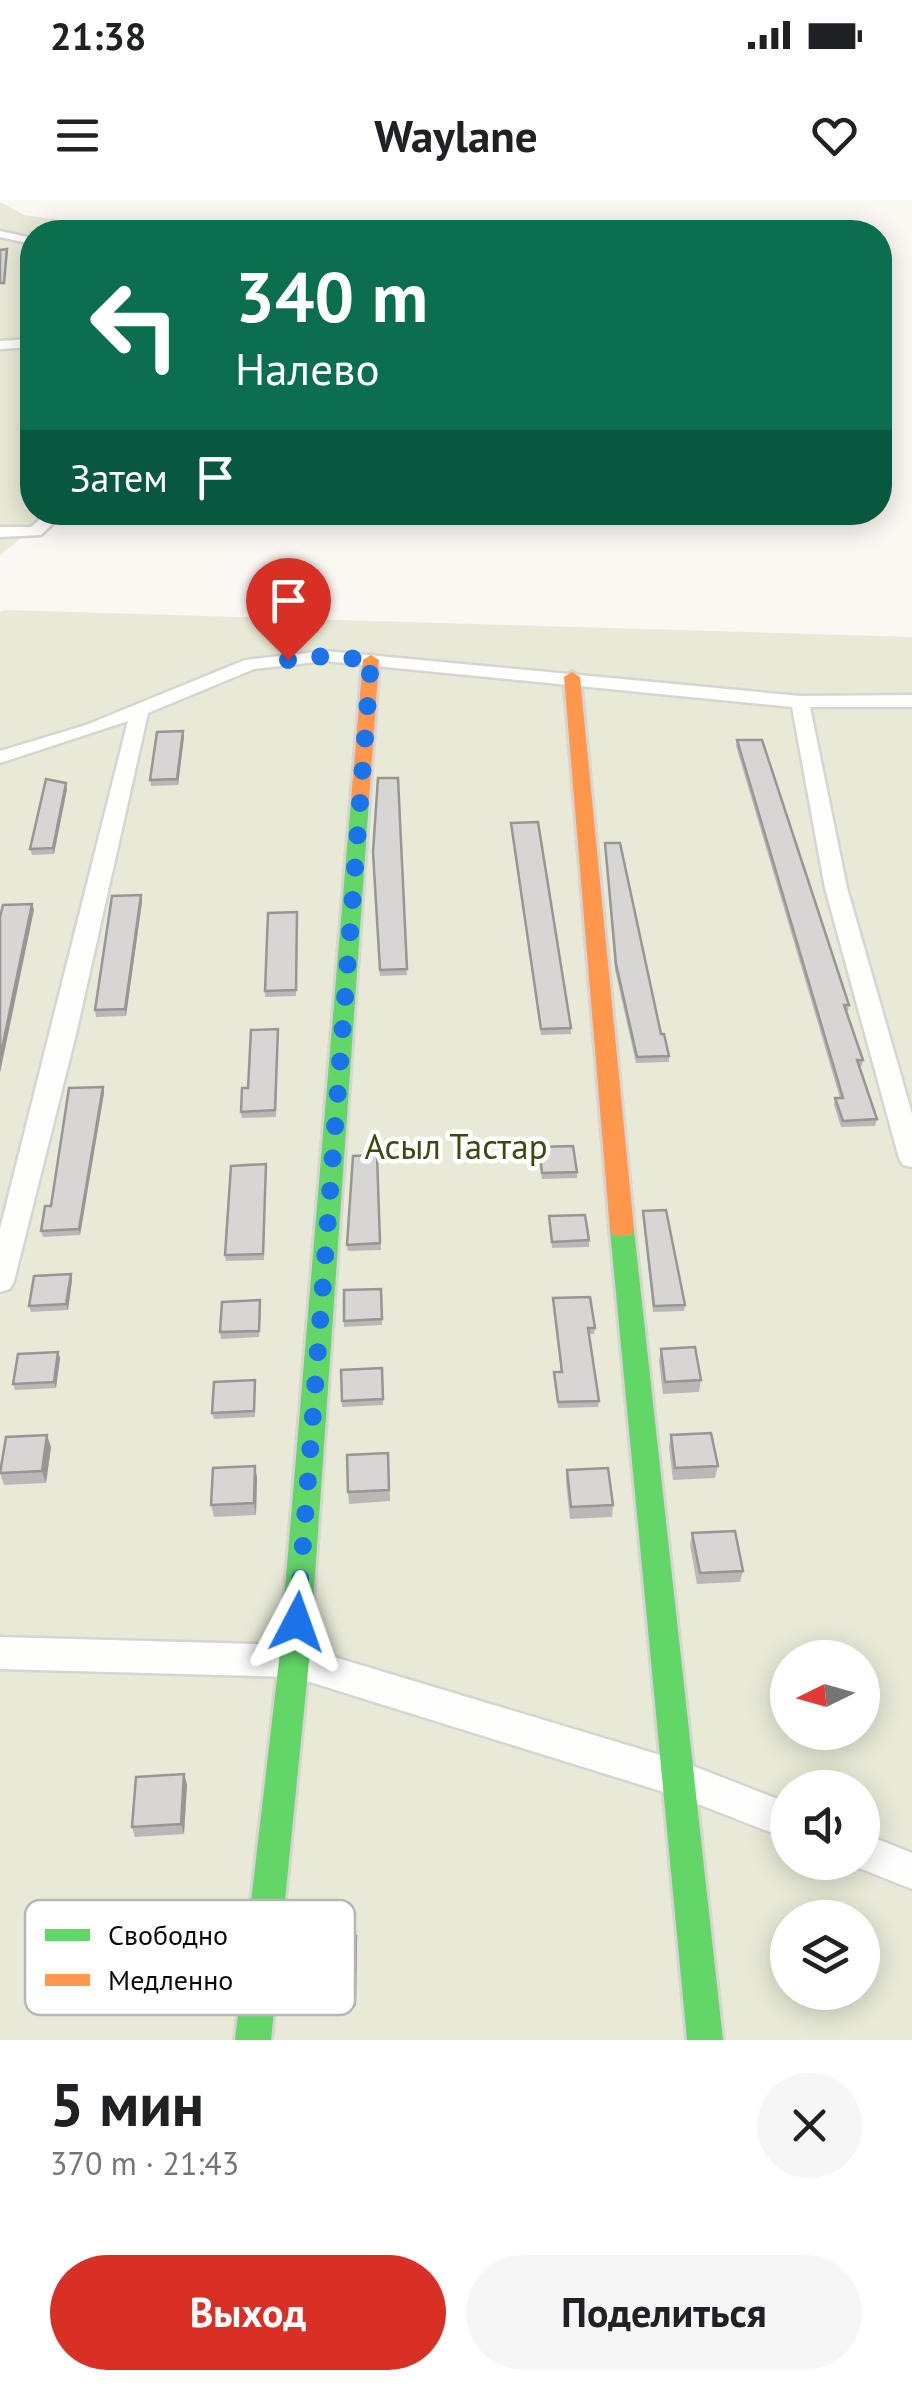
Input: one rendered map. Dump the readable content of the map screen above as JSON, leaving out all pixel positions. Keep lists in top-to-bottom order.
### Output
{
  "parks": ["Асыл Тастар"],
  "legend": ["Свободно", "Медленно"],
  "north": "left",
  "page": {
    "status": "21:38",
    "header": "Waylane",
    "turn": ["340 m", "Налево"],
    "then": "Затем",
    "heading": ["5 мин", "370 m · 21:43"],
    "buttons": ["Выход", "Поделиться"]
  }
}
